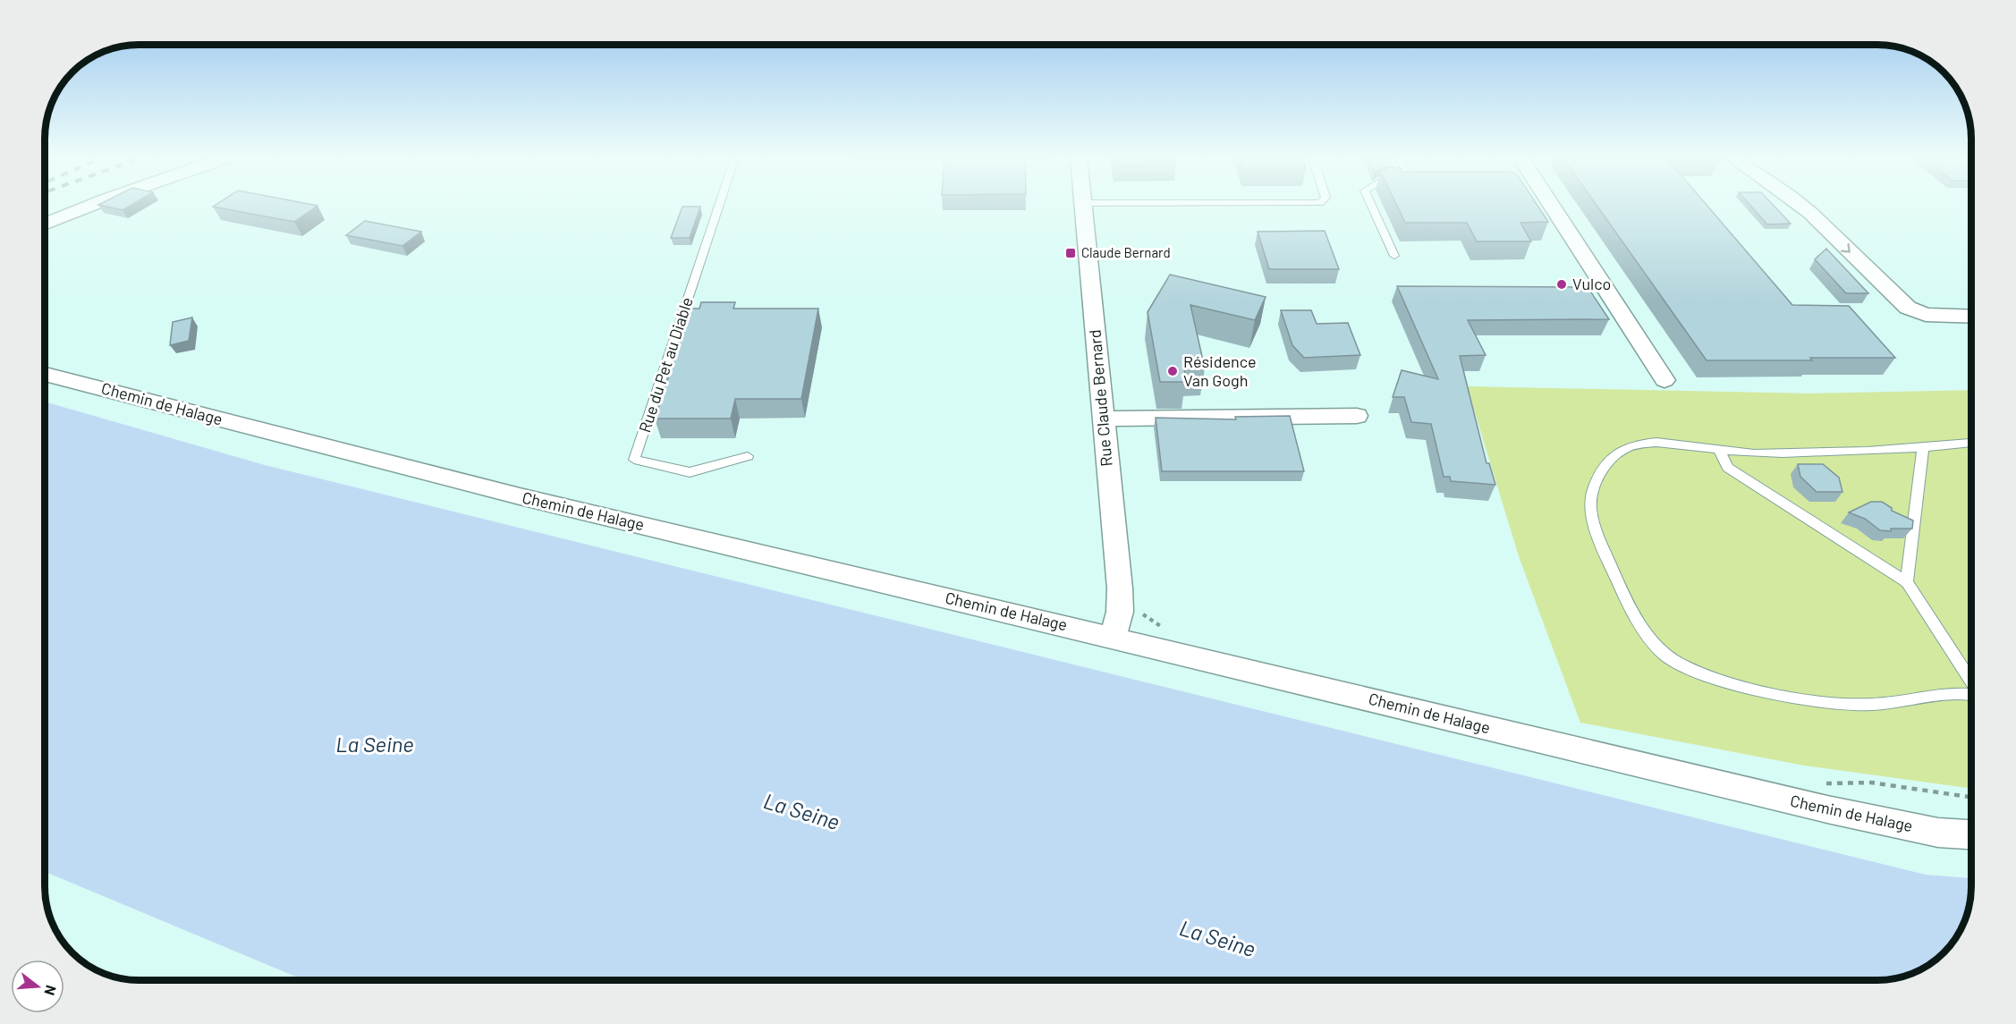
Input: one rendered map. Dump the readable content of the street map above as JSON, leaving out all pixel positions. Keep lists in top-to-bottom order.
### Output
{
  "streets": {
    "street": ["Rue Claude Bernard", "Chemin de Halage"],
    "lane": ["Rue du Pet au Diable"]
  },
  "crossings": [
    ["Rue Claude Bernard", "Chemin de Halage"]
  ],
  "water": ["La Seine"],
  "places": {
    "transit": ["Claude Bernard"],
    "other": ["Vulco", "Résidence Van Gogh"]
  },
  "north": "right"
}
